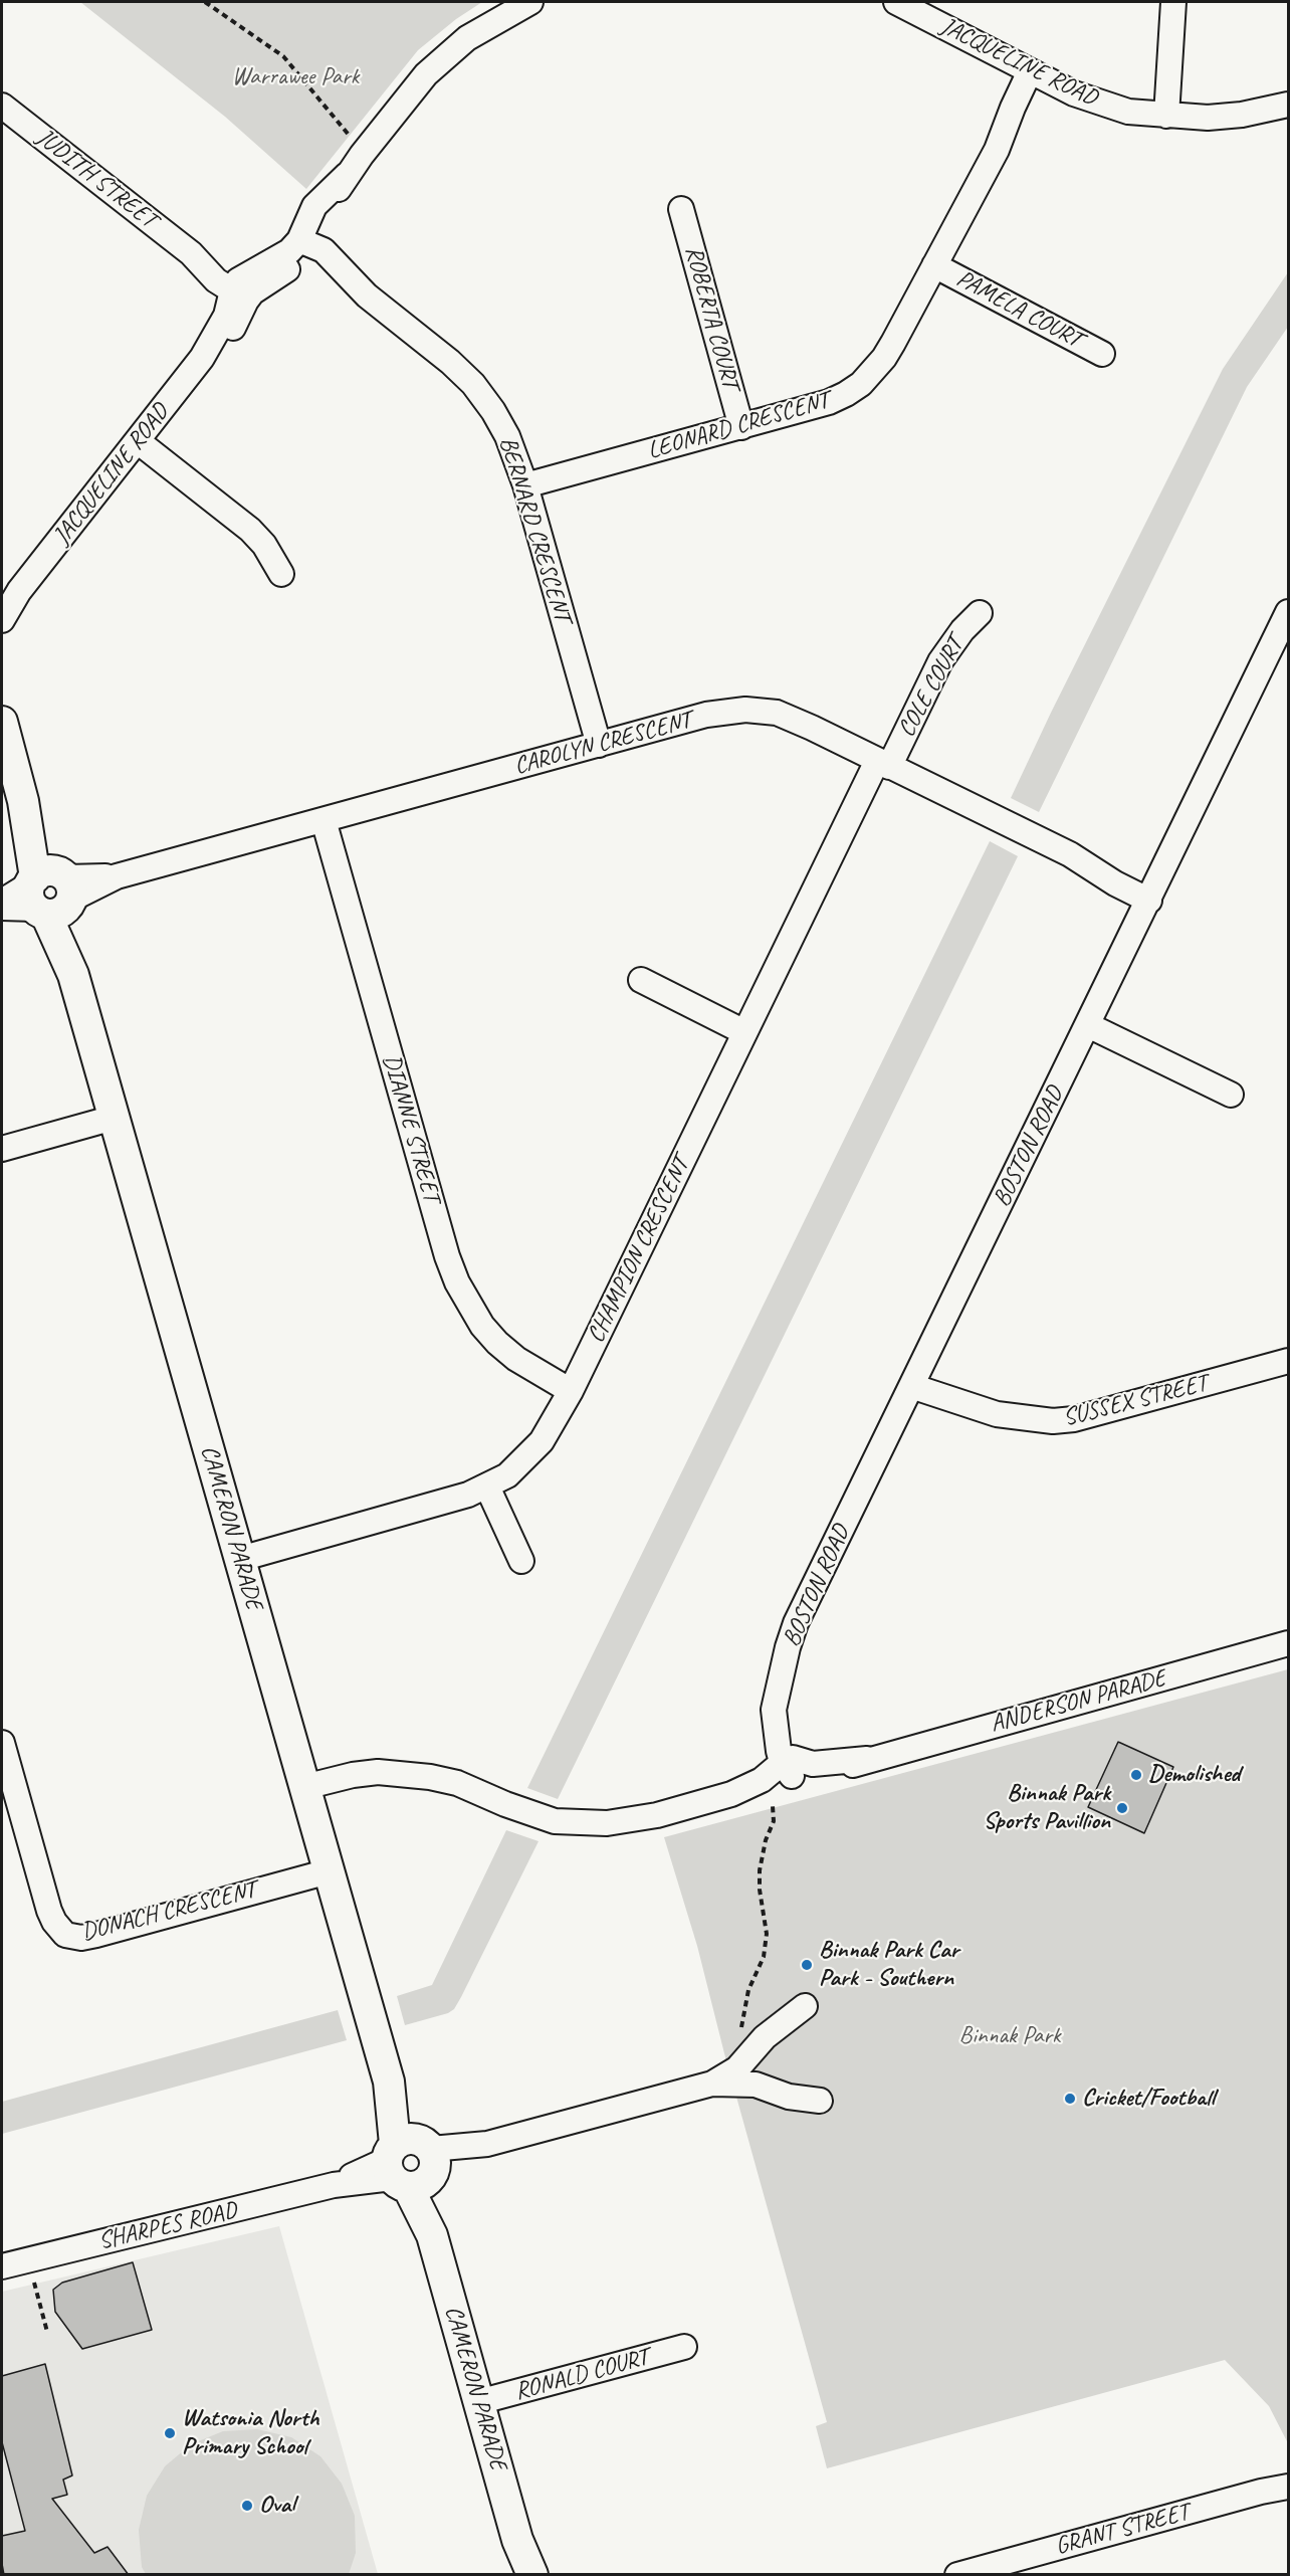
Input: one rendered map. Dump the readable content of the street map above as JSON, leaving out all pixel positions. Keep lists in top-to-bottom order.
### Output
{
  "streets": {
    "street": [
      "JACQUELINE ROAD",
      "JUDITH STREET",
      "PAMELA COURT",
      "ROBERTA COURT",
      "LEONARD CRESCENT",
      "BERNARD CRESCENT",
      "COLE COURT",
      "CAROLYN CRESCENT",
      "DIANNE STREET",
      "BOSTON ROAD",
      "CHAMPION CRESCENT",
      "SUSSEX STREET",
      "CAMERON PARADE",
      "ANDERSON PARADE",
      "DONACH CRESCENT",
      "SHARPES ROAD",
      "RONALD COURT",
      "GRANT STREET"
    ]
  },
  "crossings": [
    ["JACQUELINE ROAD", "JUDITH STREET"],
    ["JACQUELINE ROAD", "LEONARD CRESCENT"],
    ["PAMELA COURT", "LEONARD CRESCENT"],
    ["ROBERTA COURT", "LEONARD CRESCENT"],
    ["LEONARD CRESCENT", "BERNARD CRESCENT"],
    ["BERNARD CRESCENT", "CAROLYN CRESCENT"],
    ["COLE COURT", "CAROLYN CRESCENT"],
    ["COLE COURT", "CHAMPION CRESCENT"],
    ["CAROLYN CRESCENT", "DIANNE STREET"],
    ["CAROLYN CRESCENT", "BOSTON ROAD"],
    ["CAROLYN CRESCENT", "CHAMPION CRESCENT"],
    ["CAROLYN CRESCENT", "CAMERON PARADE"],
    ["DIANNE STREET", "CHAMPION CRESCENT"],
    ["BOSTON ROAD", "SUSSEX STREET"],
    ["BOSTON ROAD", "ANDERSON PARADE"],
    ["CHAMPION CRESCENT", "CAMERON PARADE"],
    ["CAMERON PARADE", "DONACH CRESCENT"],
    ["CAMERON PARADE", "SHARPES ROAD"],
    ["CAMERON PARADE", "RONALD COURT"]
  ],
  "parks": ["Warrawee Park", "Binnak Park"],
  "places": [
    "Demolished",
    "Binnak Park Sports Pavillion",
    "Binnak Park Car Park - Southern",
    "Cricket/Football",
    "Watsonia North Primary School",
    "Oval"
  ]
}
